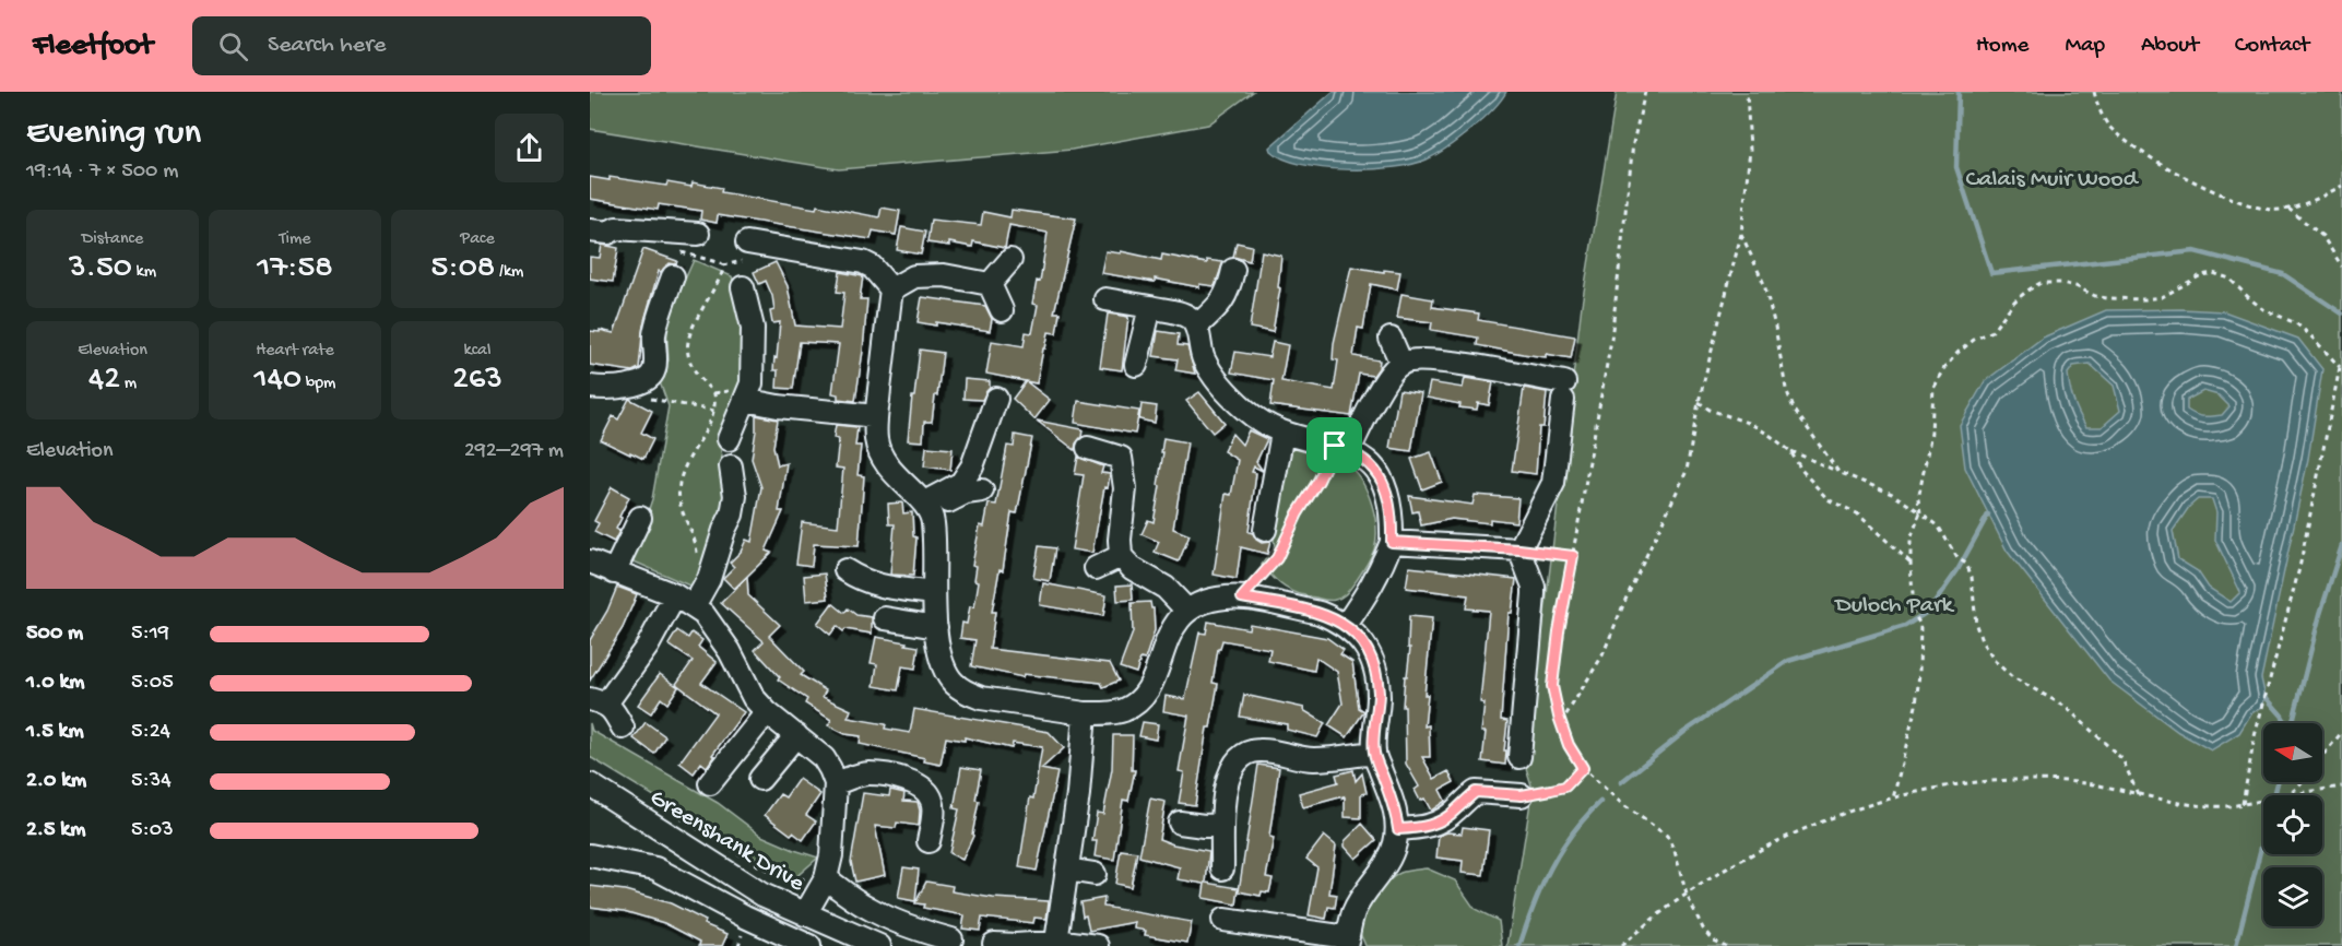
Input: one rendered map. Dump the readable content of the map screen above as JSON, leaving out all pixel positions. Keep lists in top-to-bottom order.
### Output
{
  "streets": {
    "street": ["Greenshank Drive"]
  },
  "parks": ["Calais Muir Wood", "Duloch Park"],
  "north": "left",
  "page": {
    "header": "Fleetfoot",
    "search": "Search here",
    "nav": [
      "Home",
      "Map",
      "About",
      "Contact"
    ],
    "heading": ["Evening run", "19:14 · 7 × 500 m"],
    "stats": [
      ["Distance", "3.50 km"],
      ["Time", "17:58"],
      ["Pace", "5:08 /km"],
      ["Elevation", "42 m"],
      ["Heart rate", "140 bpm"],
      ["kcal", "263"]
    ],
    "chart": ["Elevation", "292–297 m"],
    "list": [
      {
        "name": "500 m",
        "note": "5:19"
      },
      {
        "name": "1.0 km",
        "note": "5:05"
      },
      {
        "name": "1.5 km",
        "note": "5:24"
      },
      {
        "name": "2.0 km",
        "note": "5:34"
      },
      {
        "name": "2.5 km",
        "note": "5:03"
      }
    ]
  }
}
